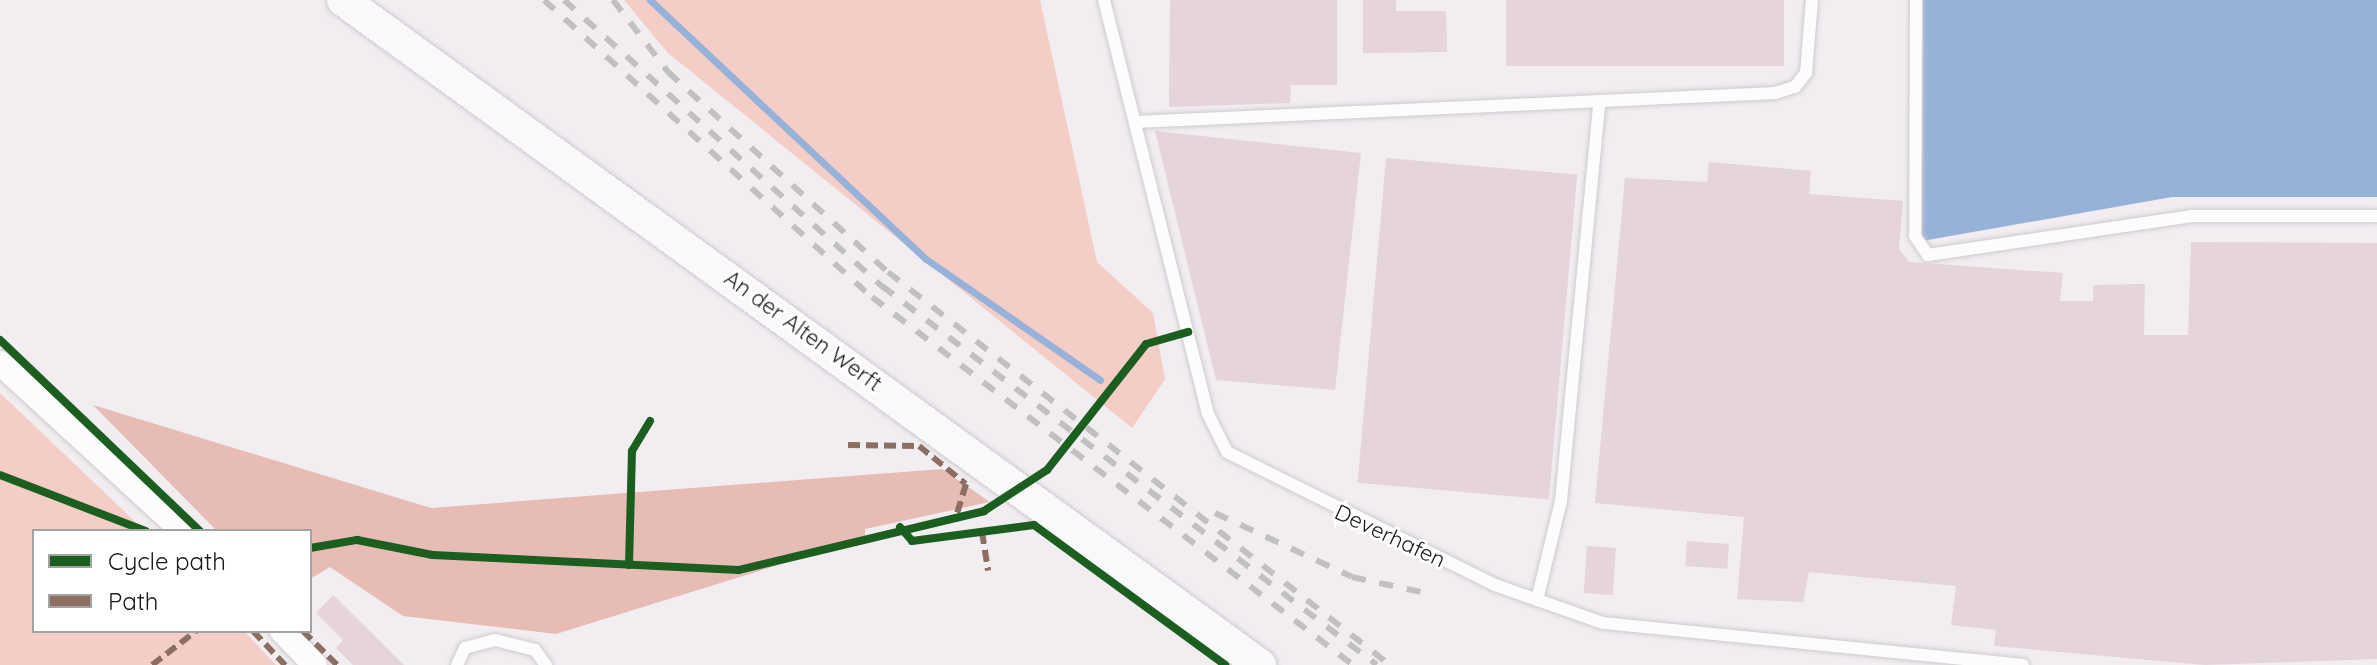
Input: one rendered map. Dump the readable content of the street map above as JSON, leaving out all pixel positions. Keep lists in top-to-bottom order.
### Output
{
  "streets": {
    "street": ["An der Alten Werft"],
    "lane": ["Deverhafen"]
  },
  "legend": ["Cycle path", "Path"]
}
